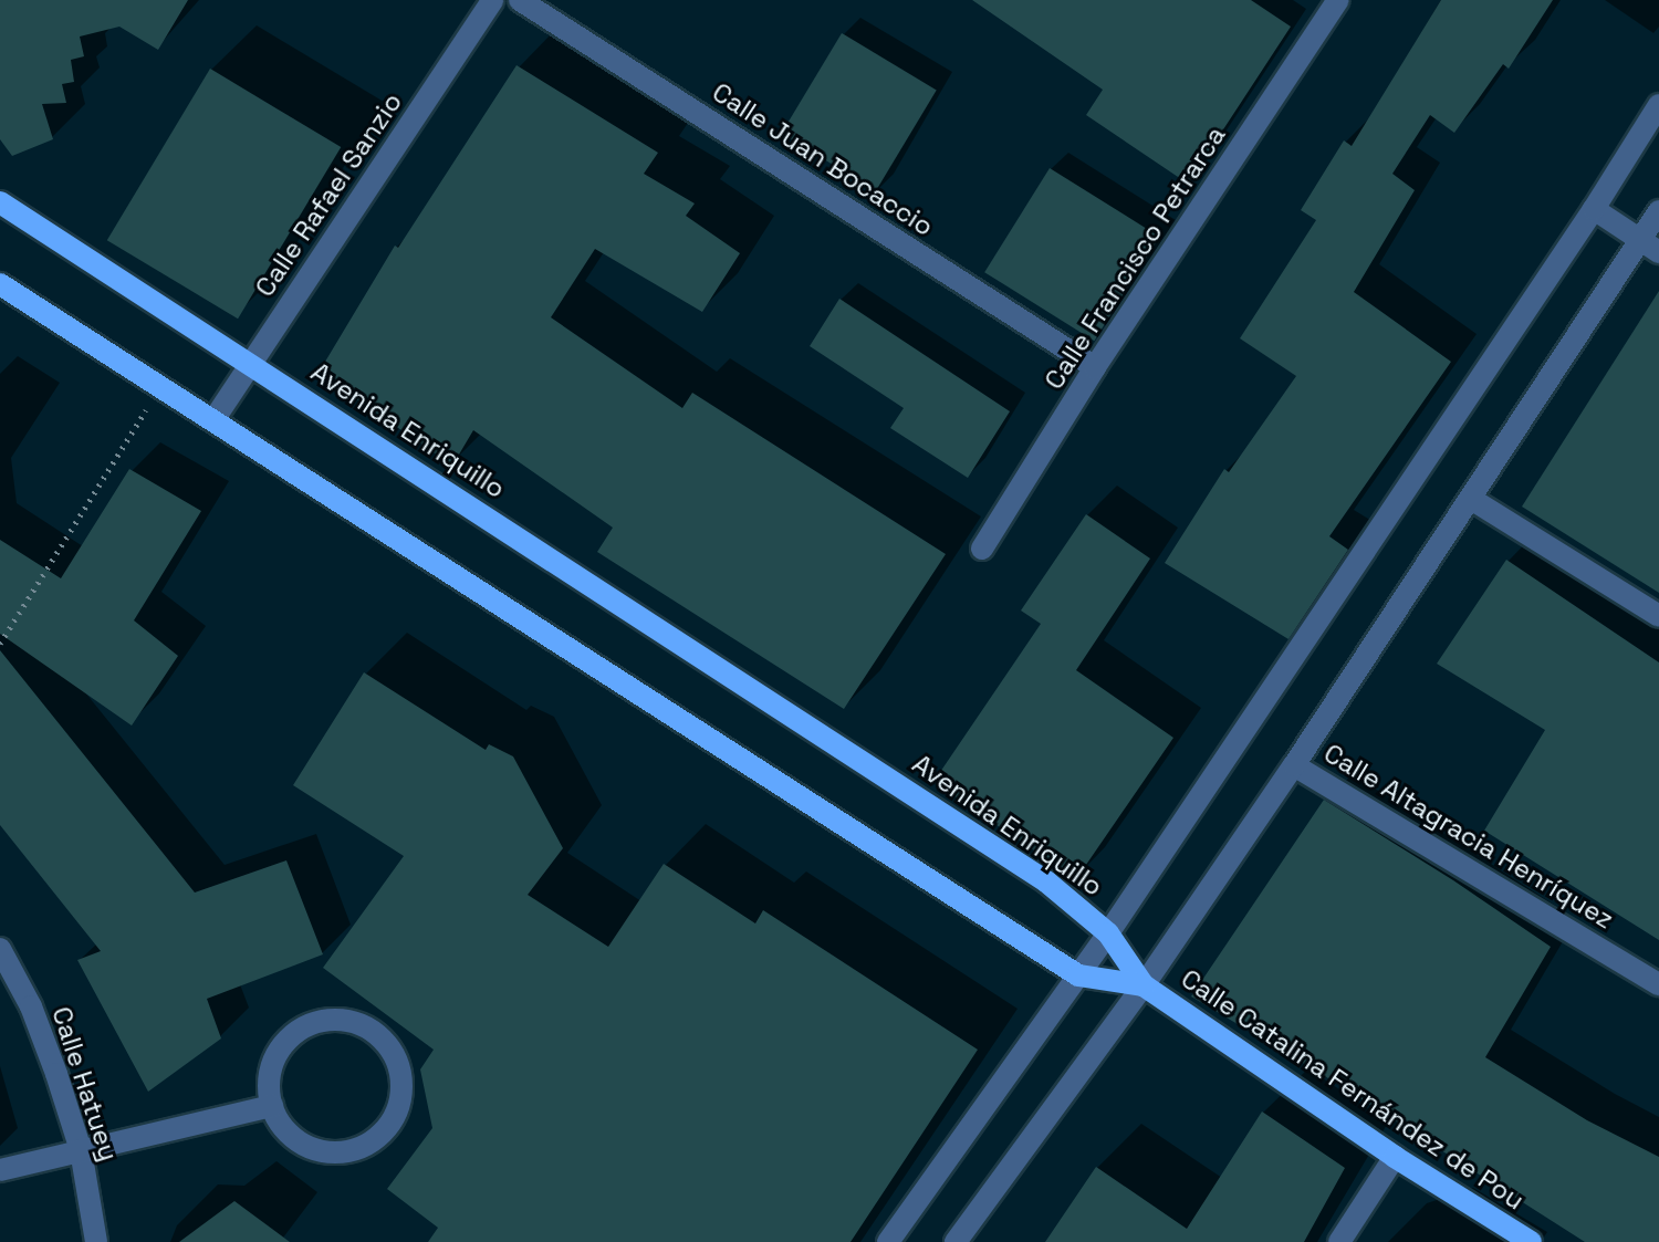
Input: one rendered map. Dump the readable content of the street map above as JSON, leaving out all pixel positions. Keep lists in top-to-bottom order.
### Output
{
  "streets": {
    "main road": ["Avenida Enriquillo", "Calle Catalina Fernández de Pou"],
    "street": [
      "Calle Juan Bocaccio",
      "Calle Rafael Sanzio",
      "Calle Francisco Petrarca",
      "Calle Altagracia Henríquez",
      "Calle Hatuey"
    ]
  },
  "crossings": [
    ["Calle Juan Bocaccio", "Calle Francisco Petrarca"],
    ["Calle Rafael Sanzio", "Avenida Enriquillo"],
    ["Avenida Enriquillo", "Calle Catalina Fernández de Pou"]
  ]
}
